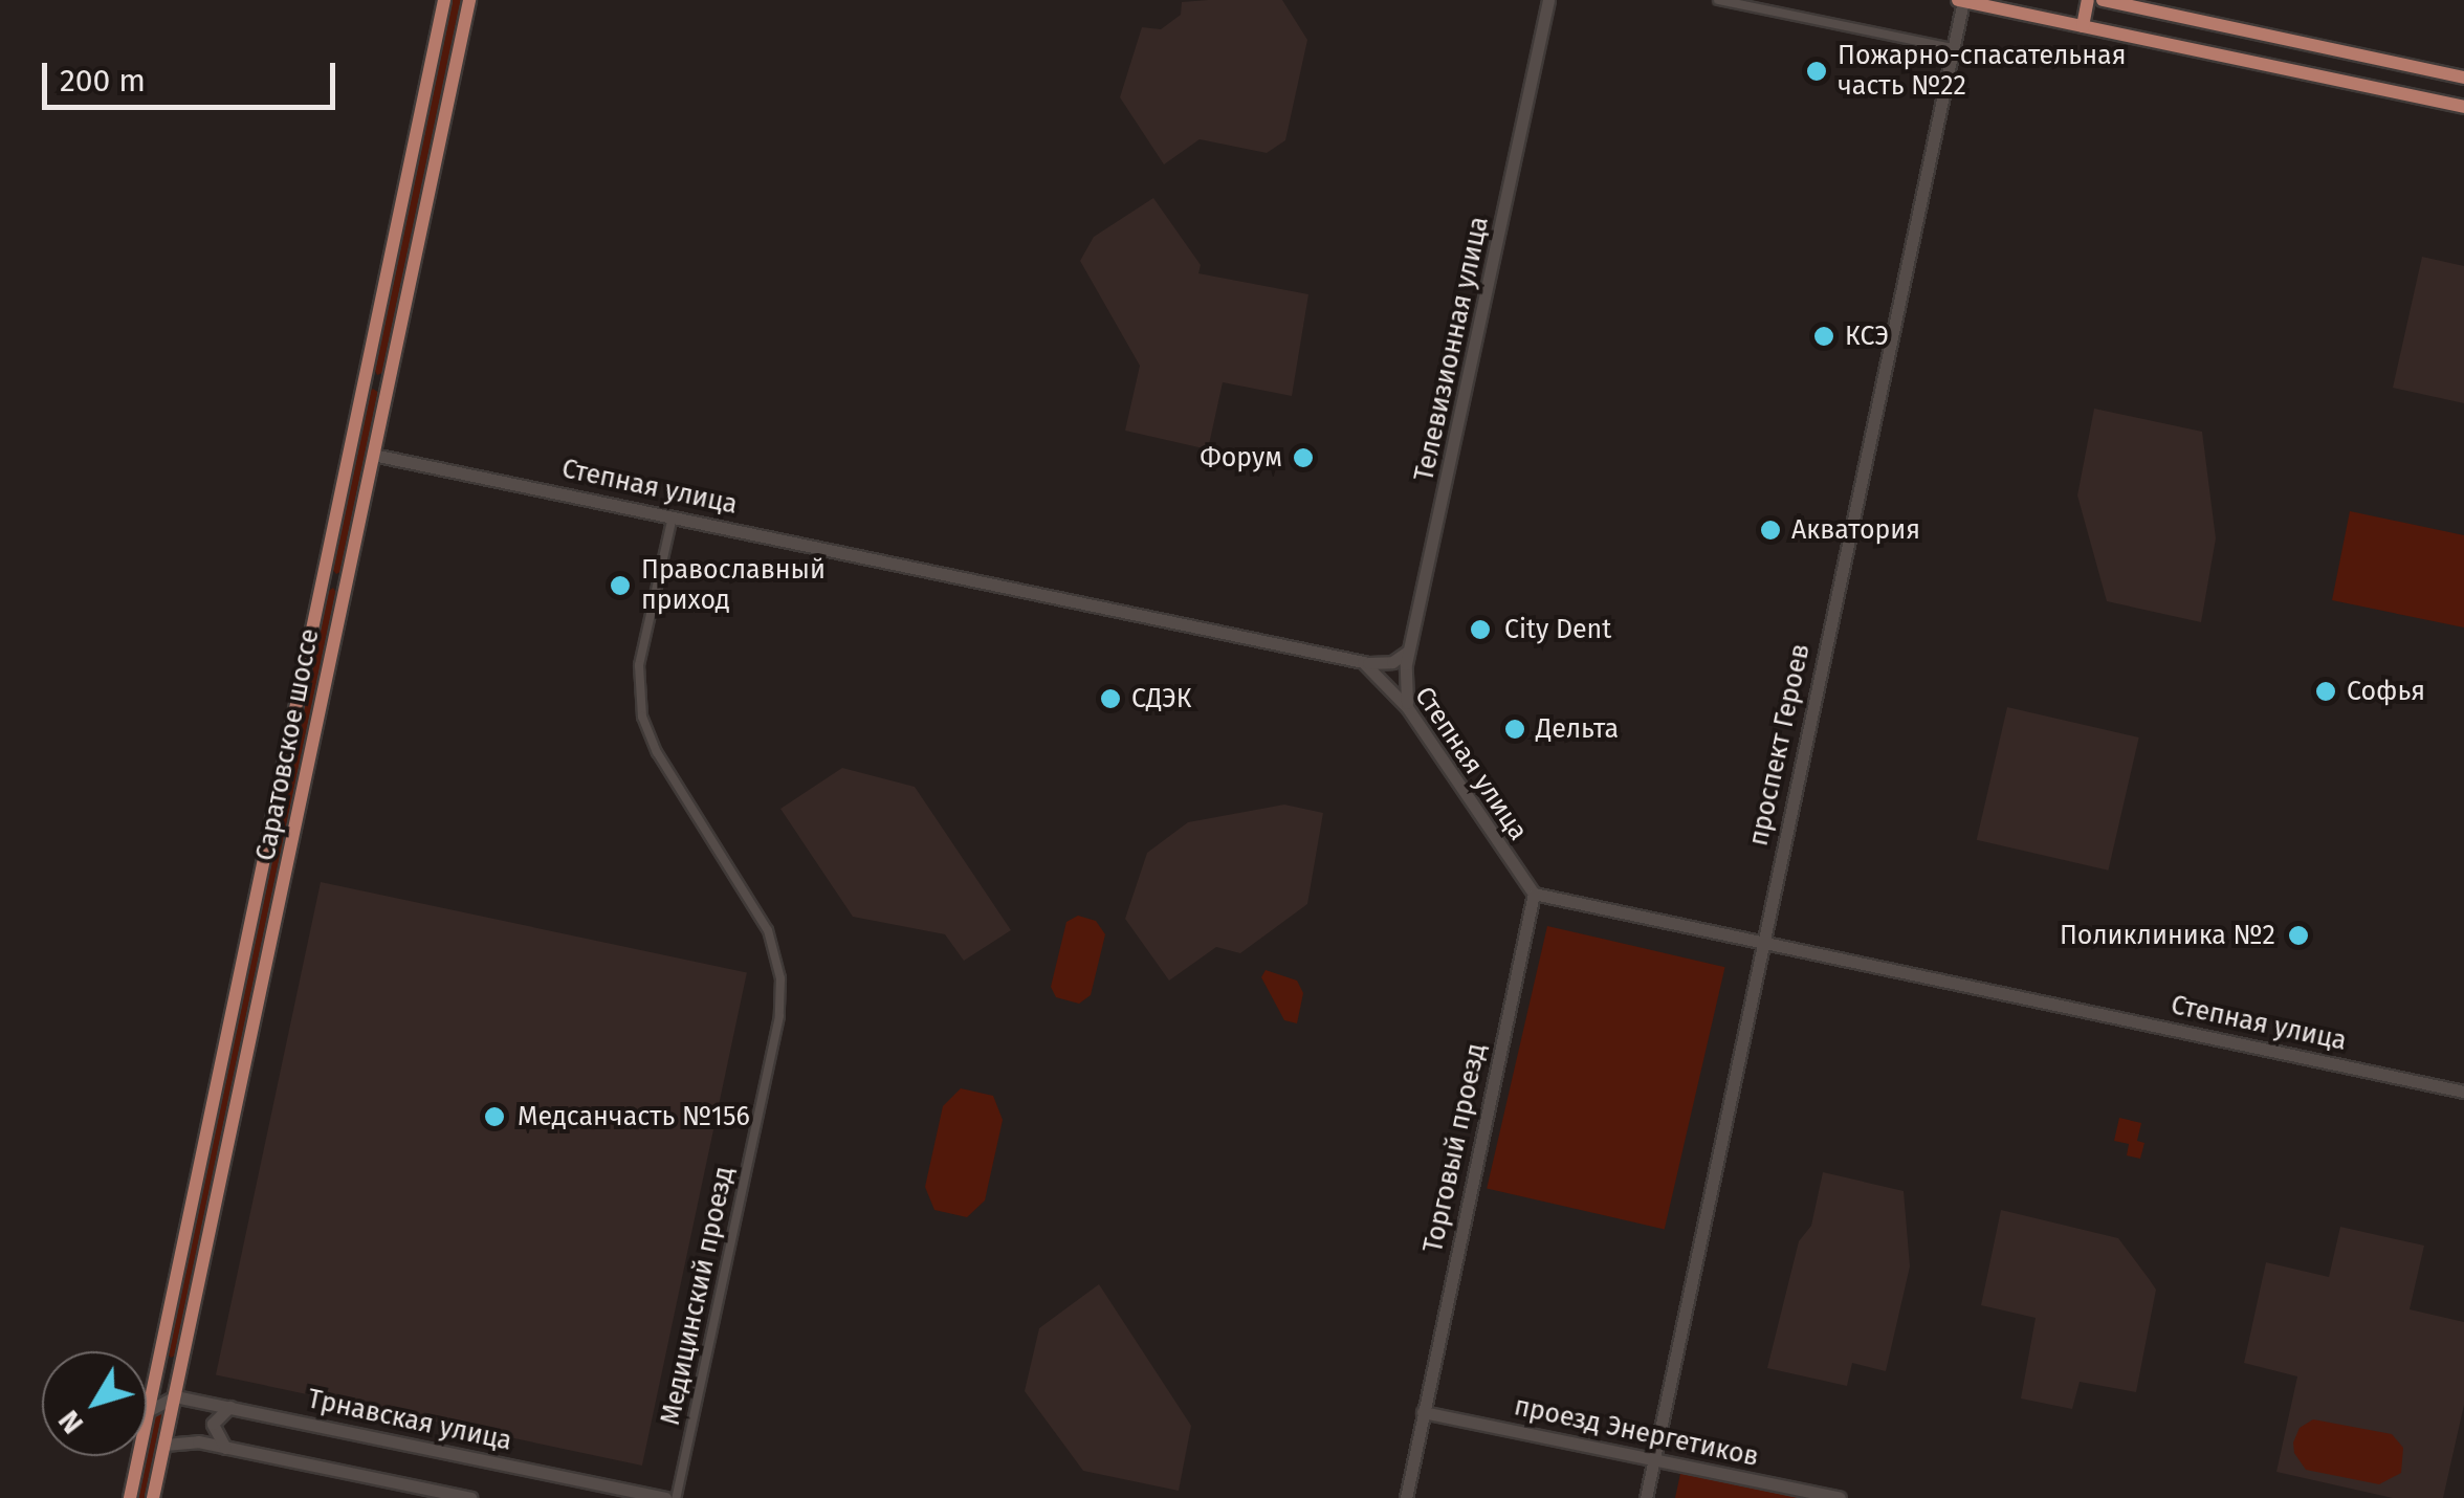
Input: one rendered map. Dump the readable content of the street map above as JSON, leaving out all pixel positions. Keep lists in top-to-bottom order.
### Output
{
  "streets": {
    "main road": ["Саратовское шоссе"],
    "street": [
      "Телевизионная улица",
      "Степная улица",
      "проспект Героев",
      "Торговый проезд",
      "Медицинский проезд",
      "Трнавская улица",
      "проезд Энергетиков"
    ]
  },
  "crossings": [
    ["Телевизионная улица", "Степная улица"],
    ["Степная улица", "Саратовское шоссе"],
    ["Степная улица", "проспект Героев"],
    ["Степная улица", "Торговый проезд"],
    ["Степная улица", "Медицинский проезд"],
    ["Саратовское шоссе", "Трнавская улица"],
    ["проспект Героев", "проезд Энергетиков"],
    ["Торговый проезд", "проезд Энергетиков"]
  ],
  "places": [
    "Пожарно-спасательная часть №22",
    "КСЭ",
    "Форум",
    "Акватория",
    "Православный приход",
    "City Dent",
    "Софья",
    "СДЭК",
    "Дельта",
    "Поликлиника №2",
    "Медсанчасть №156"
  ],
  "scale_bar": "200 m",
  "north": "bottom left"
}
